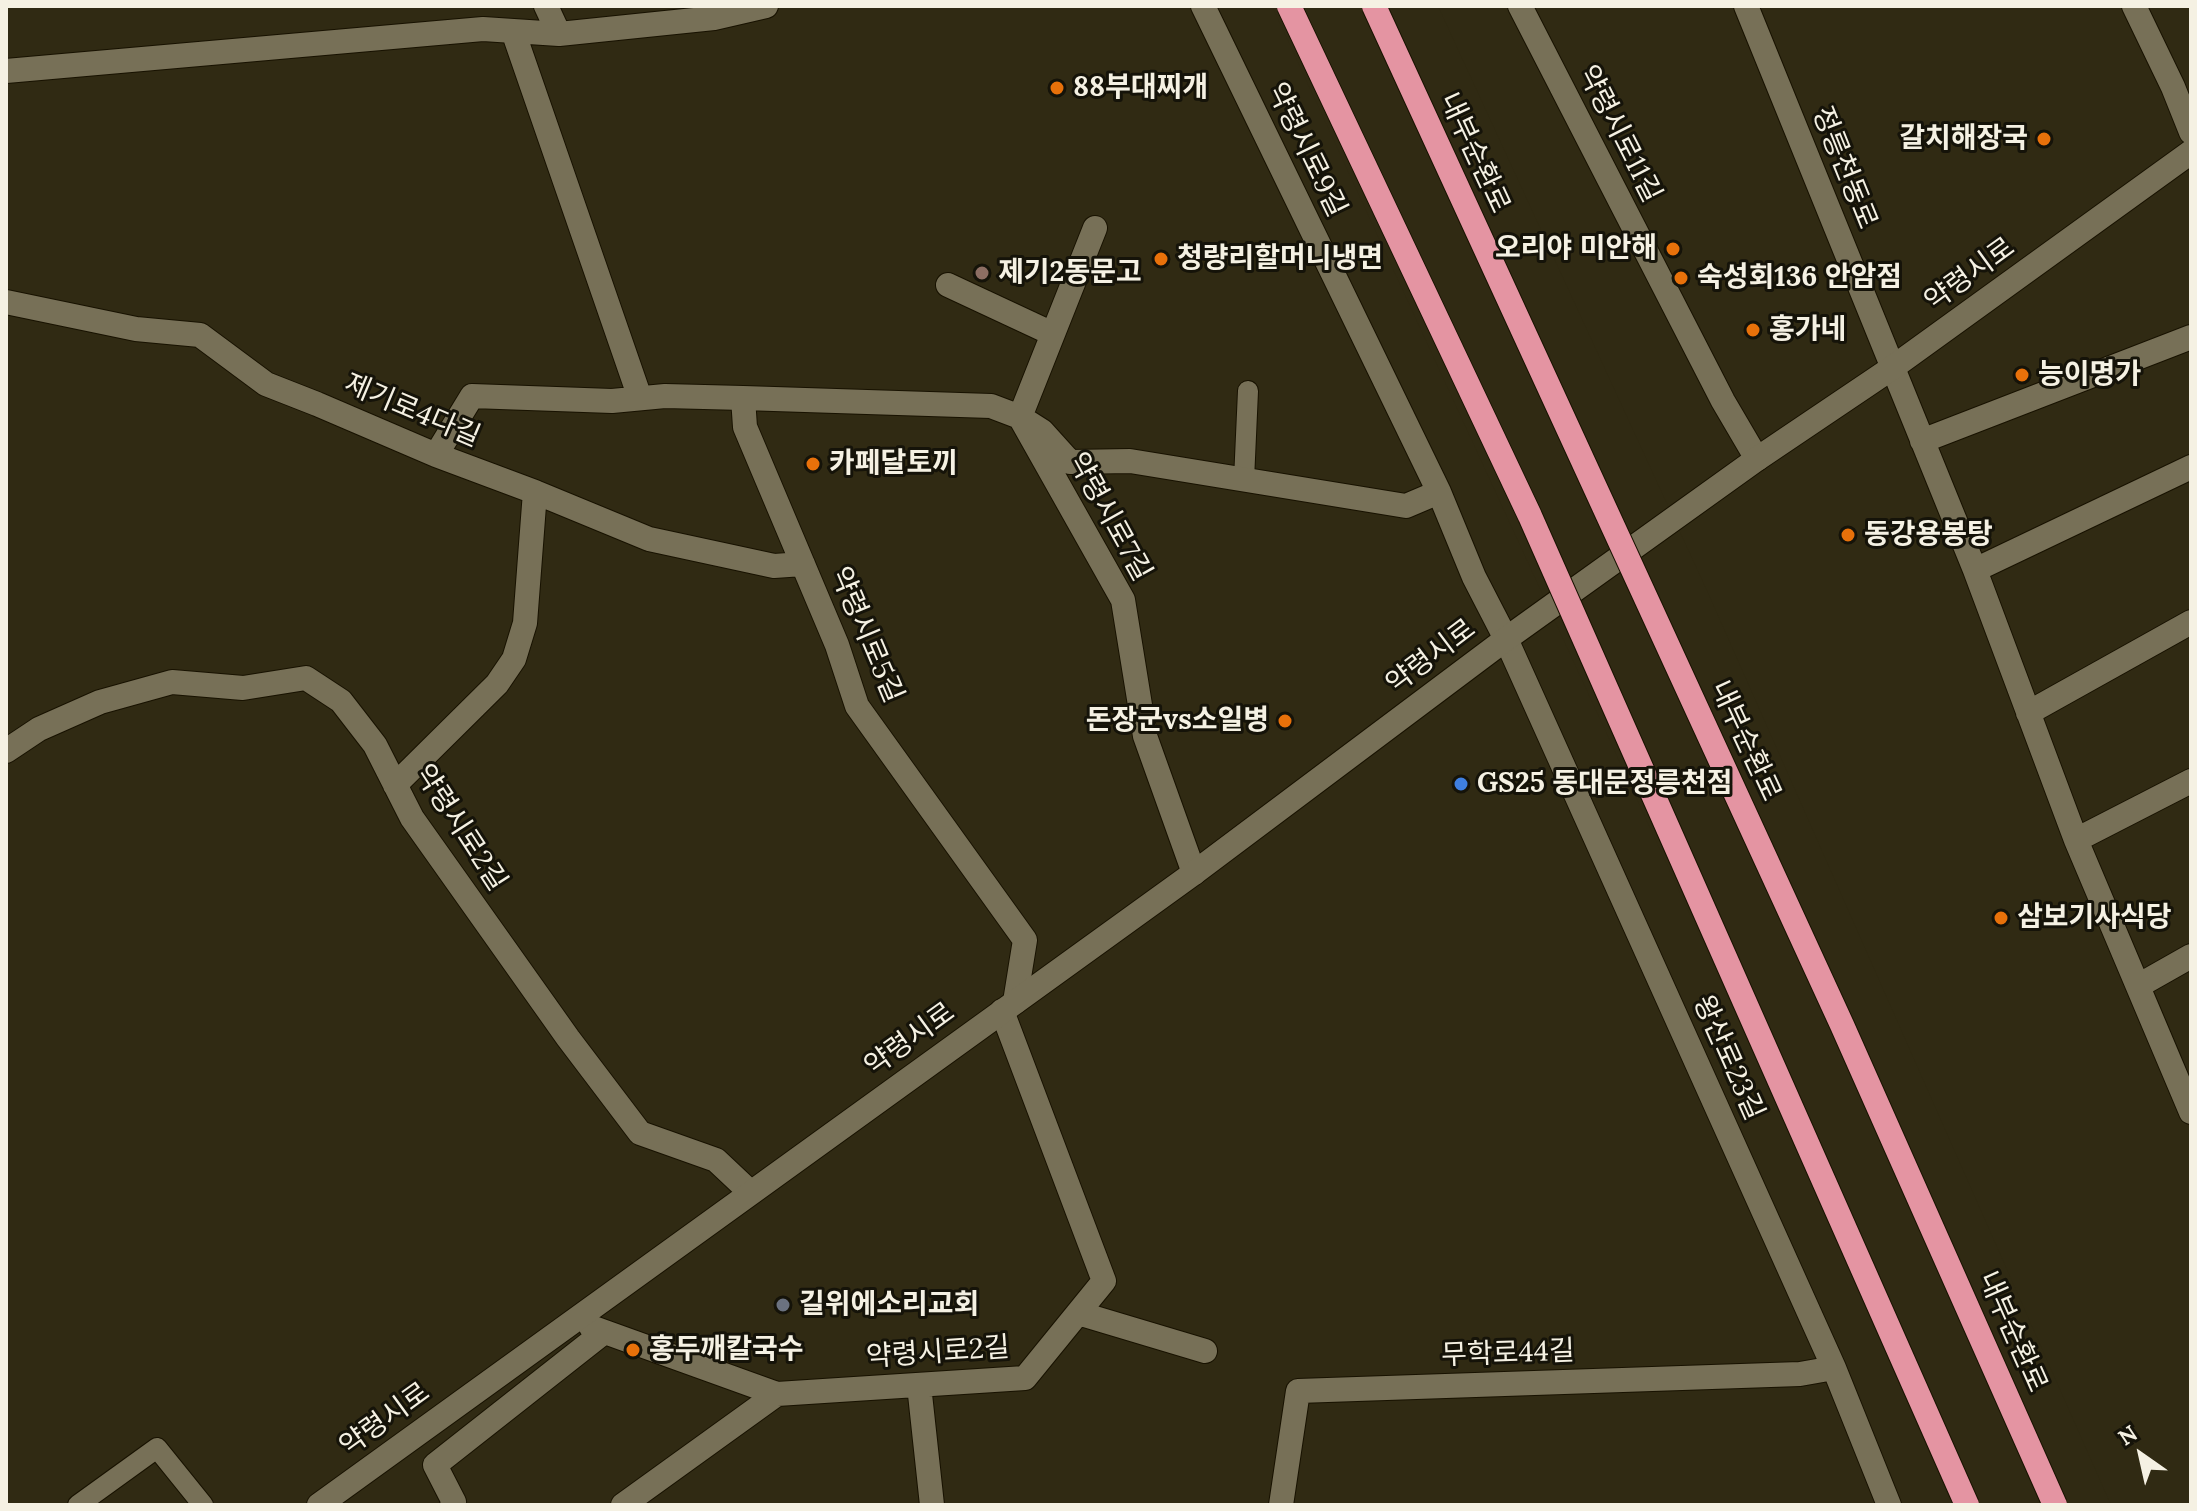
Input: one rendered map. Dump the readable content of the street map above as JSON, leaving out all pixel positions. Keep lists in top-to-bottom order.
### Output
{
  "streets": {
    "highway": ["내부순환로"],
    "street": [
      "약령시로11길",
      "약령시로9길",
      "정릉천동로",
      "약령시로",
      "제기로4다길",
      "약령시로7길",
      "약령시로5길",
      "약령시로2길",
      "왕산로23길",
      "무학로44길"
    ]
  },
  "crossings": [
    ["약령시로11길", "약령시로"],
    ["약령시로9길", "약령시로"],
    ["약령시로9길", "왕산로23길"],
    ["정릉천동로", "약령시로"],
    ["약령시로", "약령시로7길"],
    ["약령시로", "약령시로5길"],
    ["약령시로", "약령시로2길"],
    ["약령시로", "왕산로23길"],
    ["제기로4다길", "약령시로5길"],
    ["약령시로5길", "약령시로2길"],
    ["왕산로23길", "무학로44길"]
  ],
  "places": [
    "88부대찌개",
    "갈치해장국",
    "오리야 미안해",
    "청량리할머니냉면",
    "제기2동문고",
    "숙성회136 안암점",
    "홍가네",
    "능이명가",
    "카페달토끼",
    "동강용봉탕",
    "돈장군vs소일병",
    "GS25 동대문정릉천점",
    "삼보기사식당",
    "길위에소리교회",
    "홍두깨칼국수"
  ],
  "north": "top left"
}
